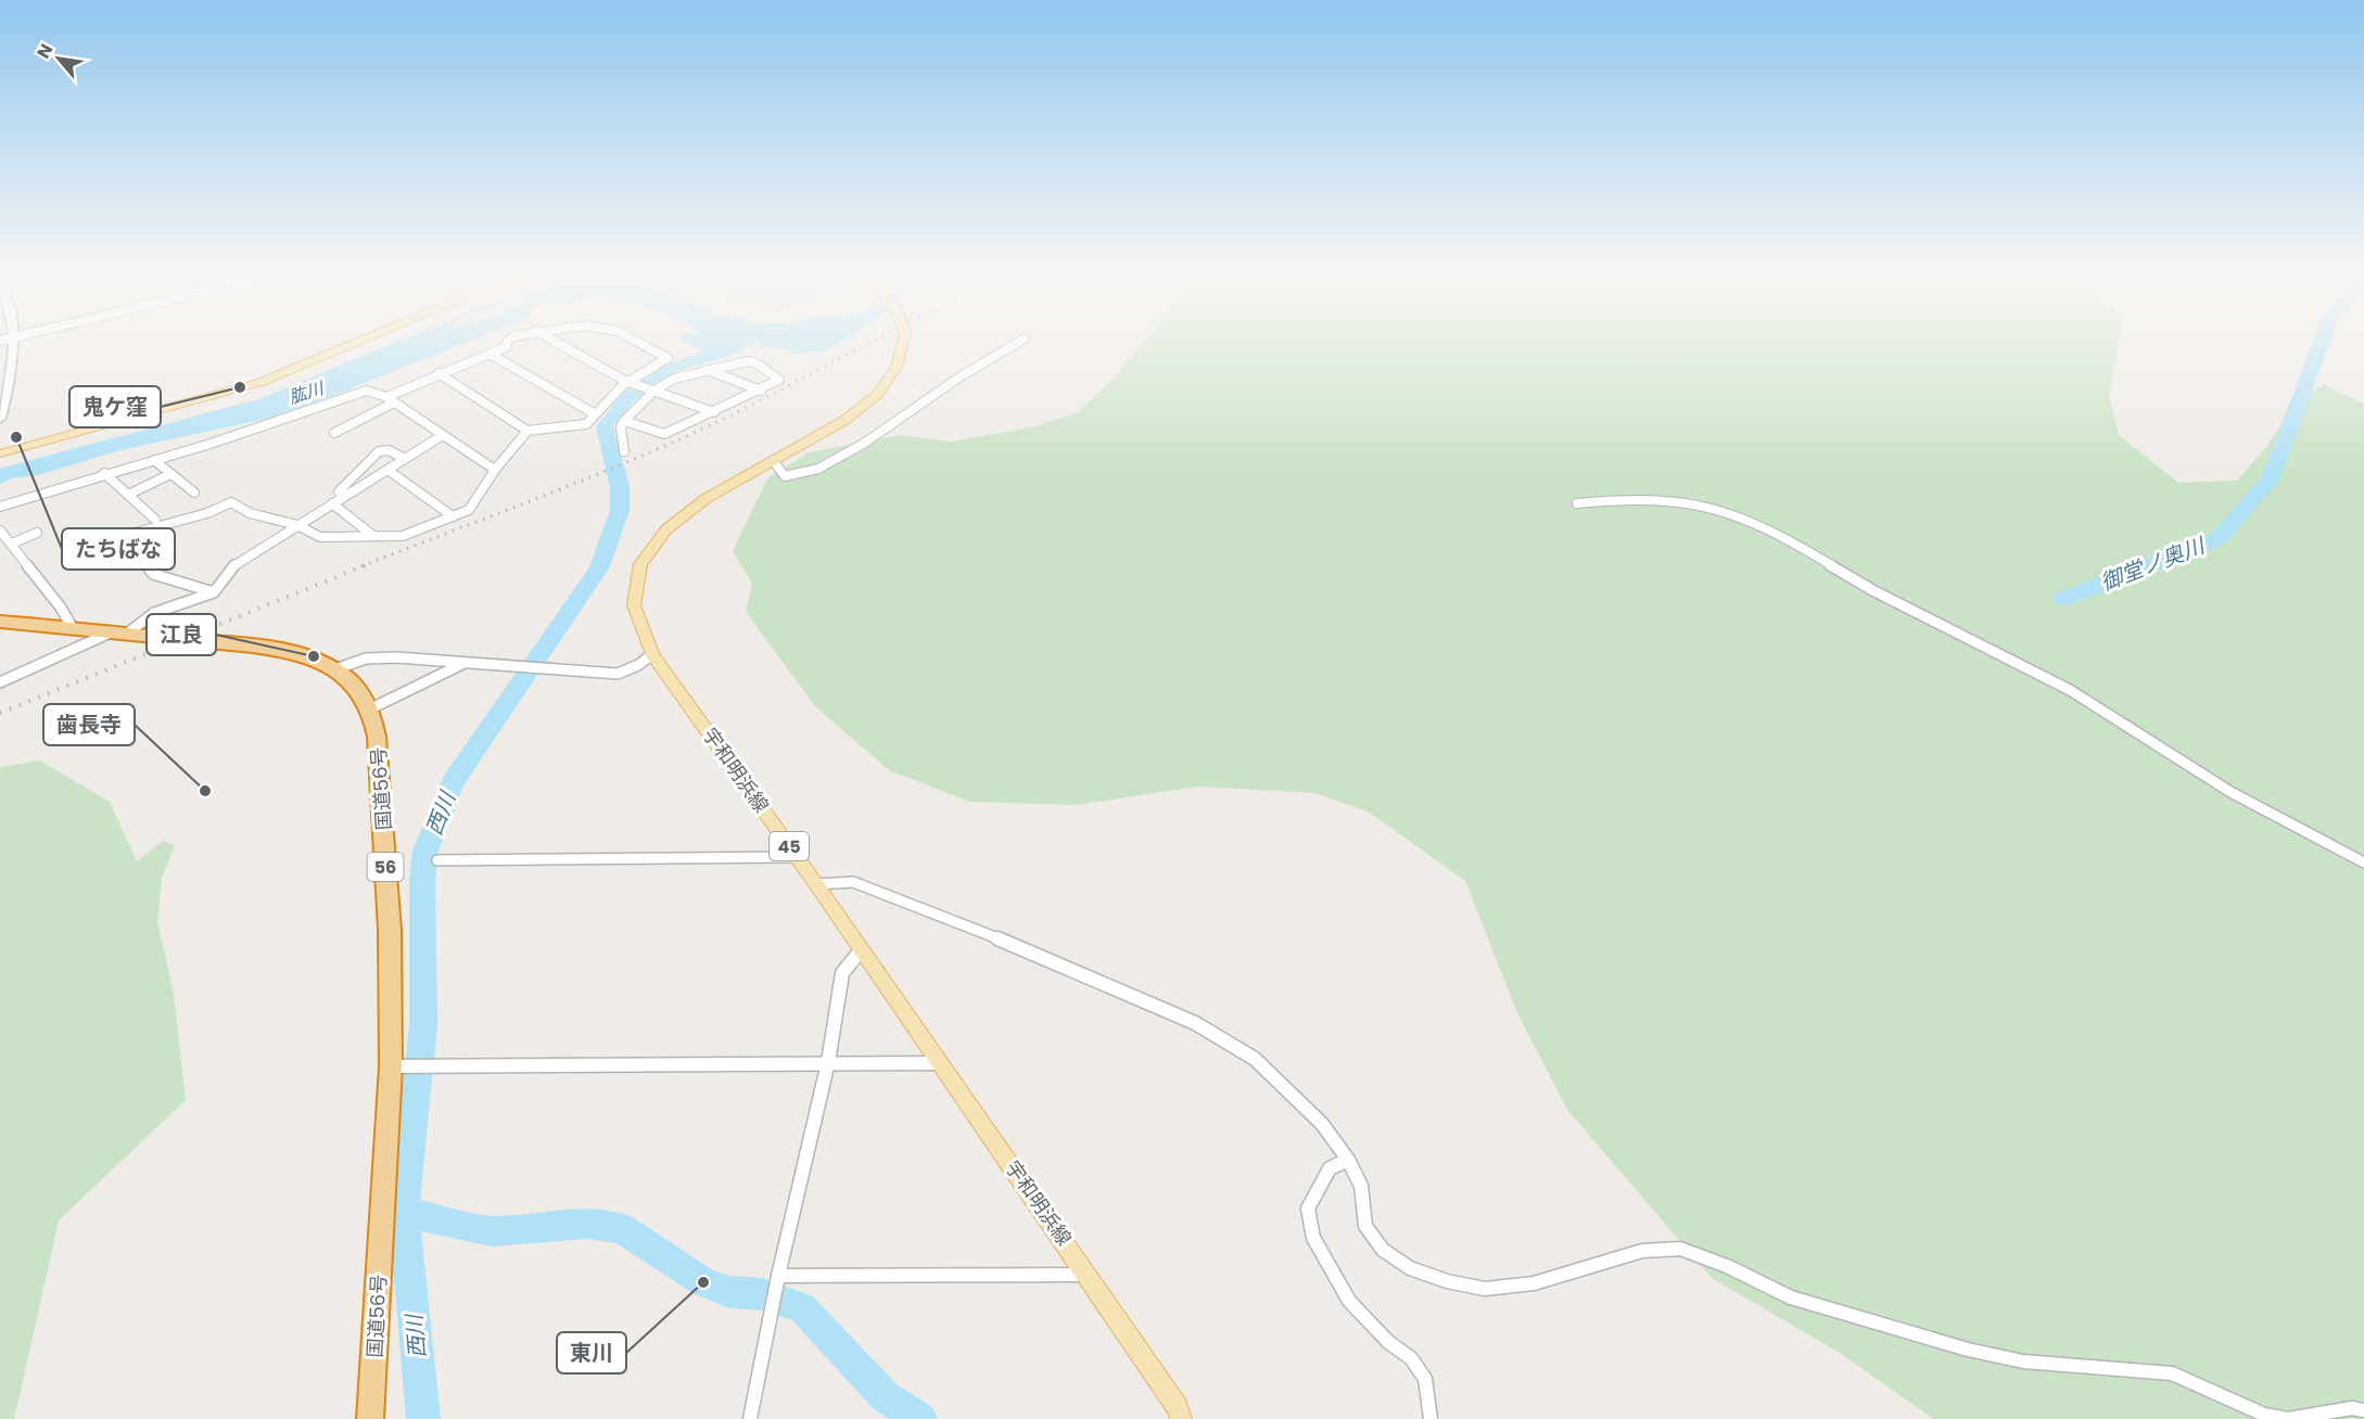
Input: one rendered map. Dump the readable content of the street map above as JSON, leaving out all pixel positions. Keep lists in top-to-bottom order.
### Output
{
  "streets": {
    "highway": ["国道56号", "56"],
    "main road": ["宇和明浜線", "45"]
  },
  "water": ["肱川", "御堂ノ奥川", "西川"],
  "places": [
    "鬼ケ窪",
    "たちばな",
    "江良",
    "歯長寺",
    "東川"
  ],
  "north": "top left"
}
